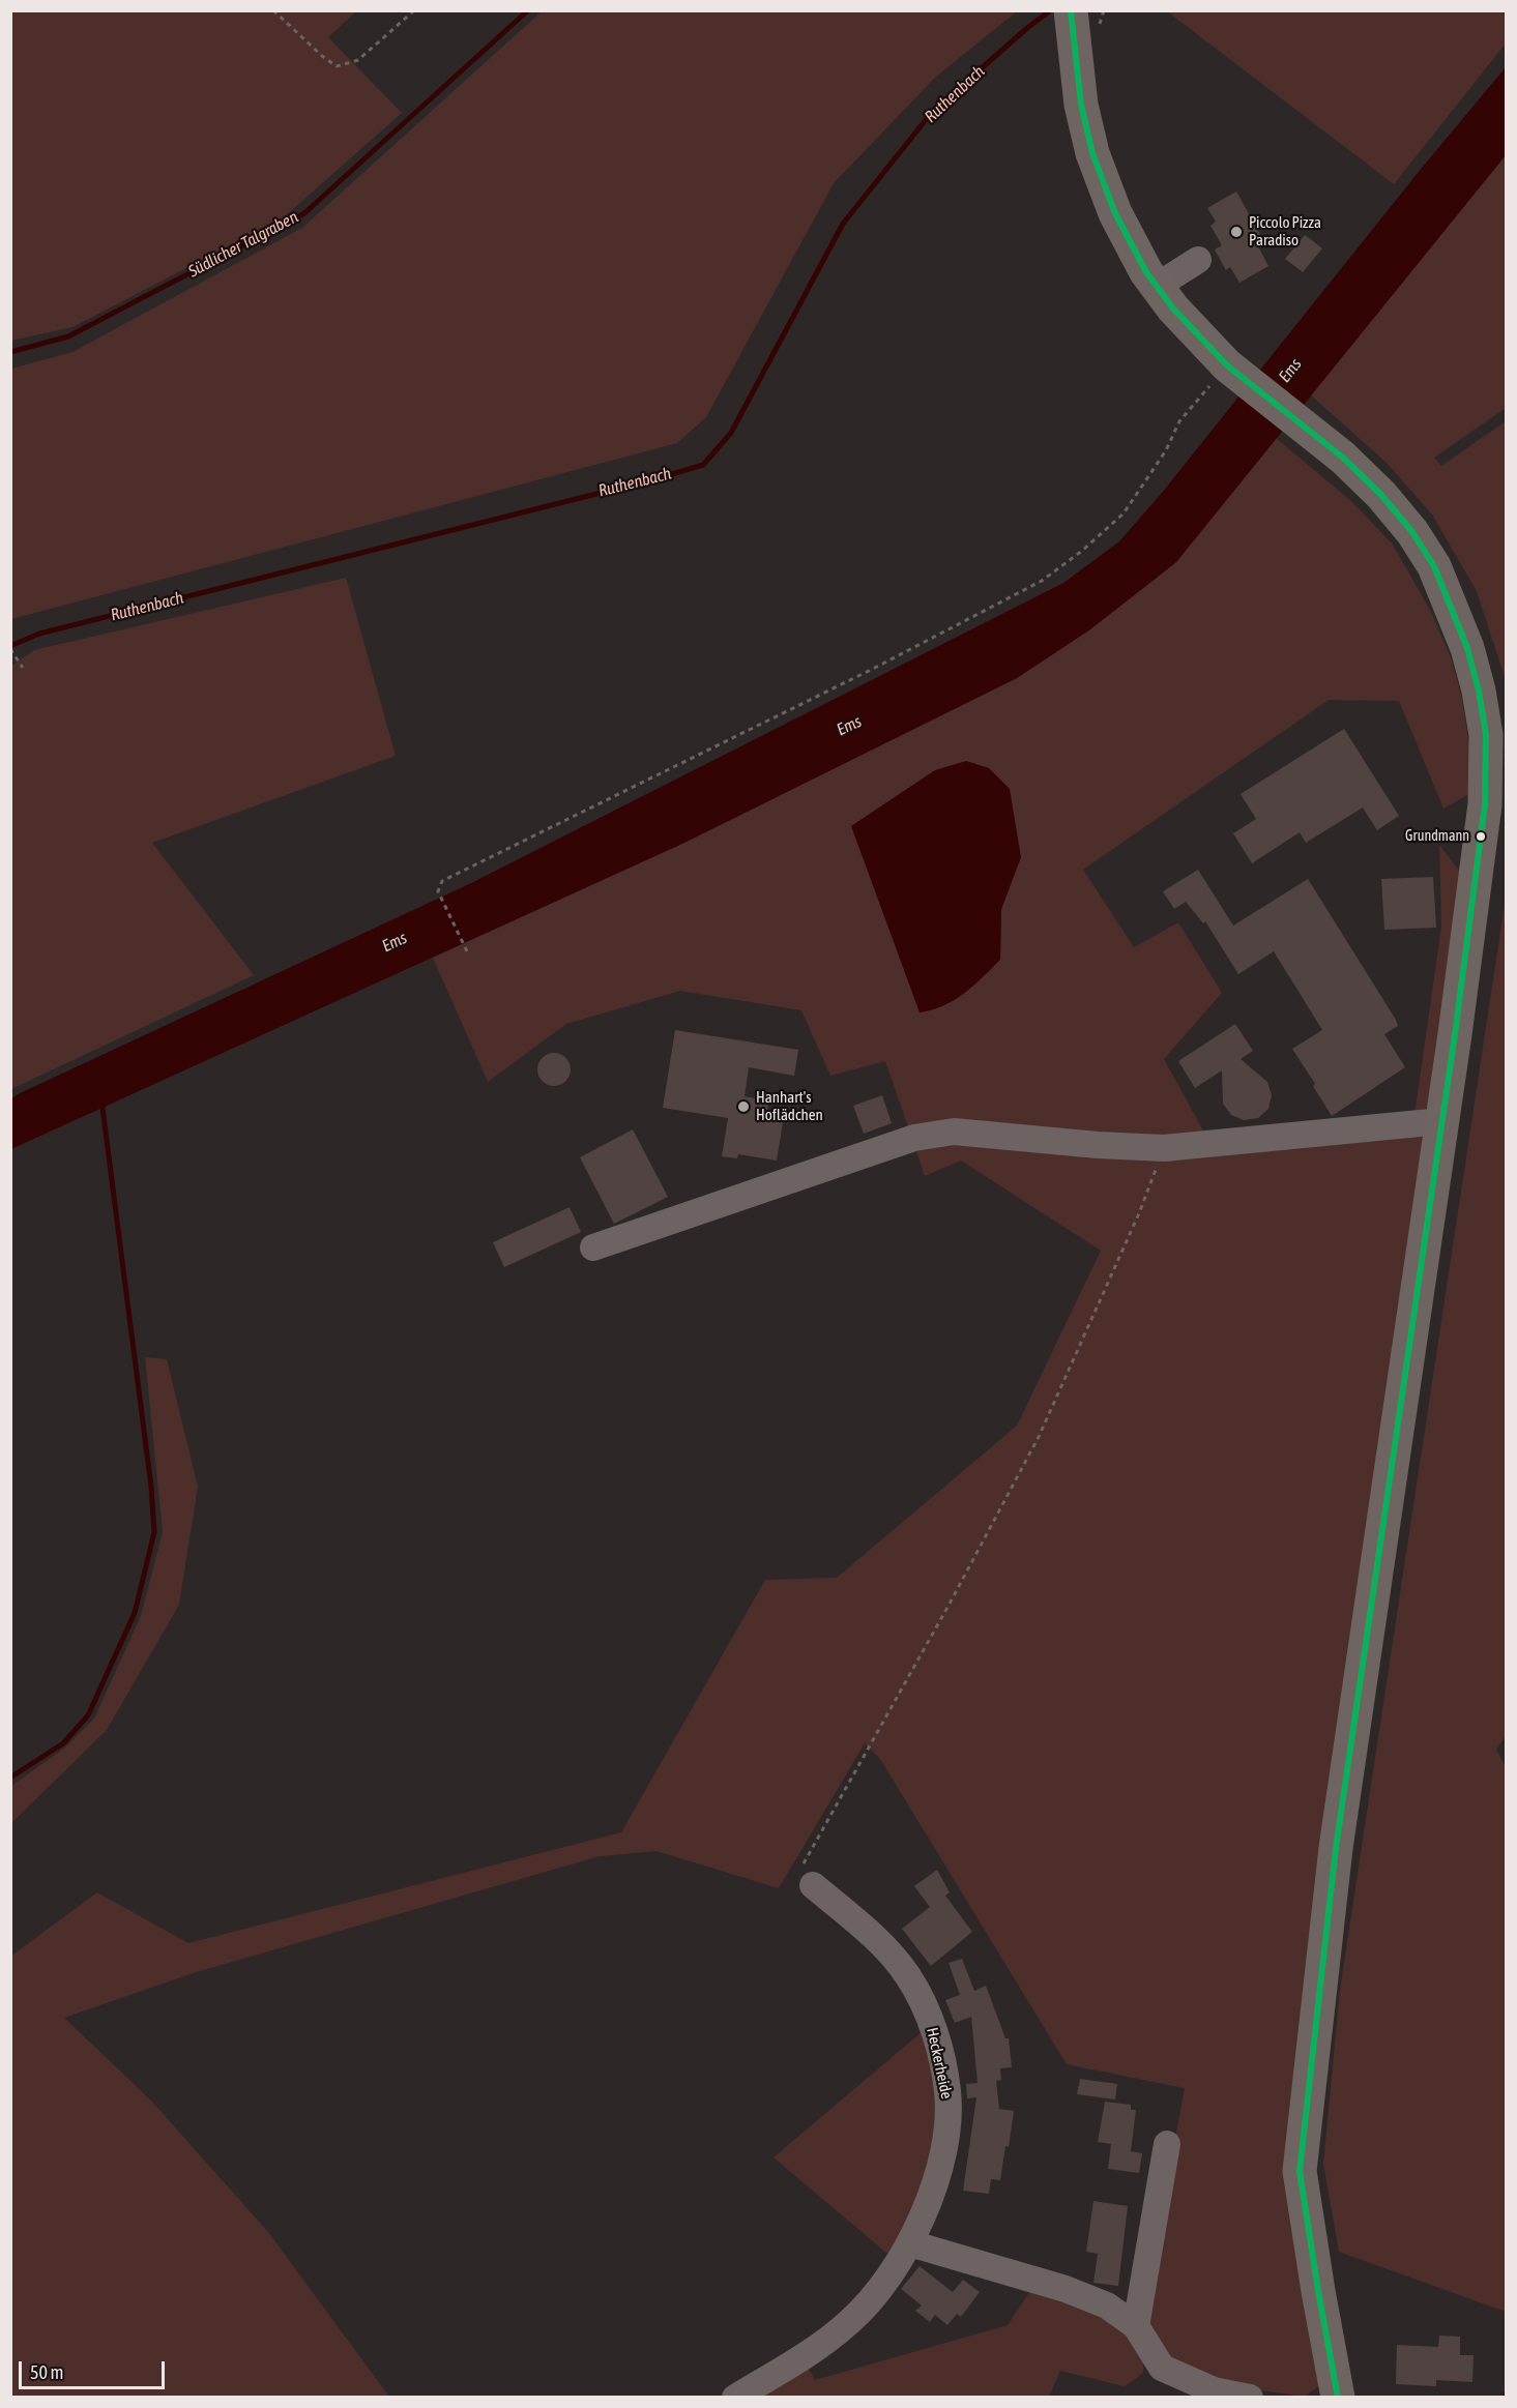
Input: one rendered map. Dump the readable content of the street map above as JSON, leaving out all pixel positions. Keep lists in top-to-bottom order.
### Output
{
  "streets": {
    "street": ["Heckerheide"]
  },
  "water": ["Ruthenbach", "Südlicher Talgraben", "Ems"],
  "places": ["Piccolo Pizza Paradiso", "Grundmann", "Hanhart's Hoflädchen"],
  "scale_bar": "50 m"
}
